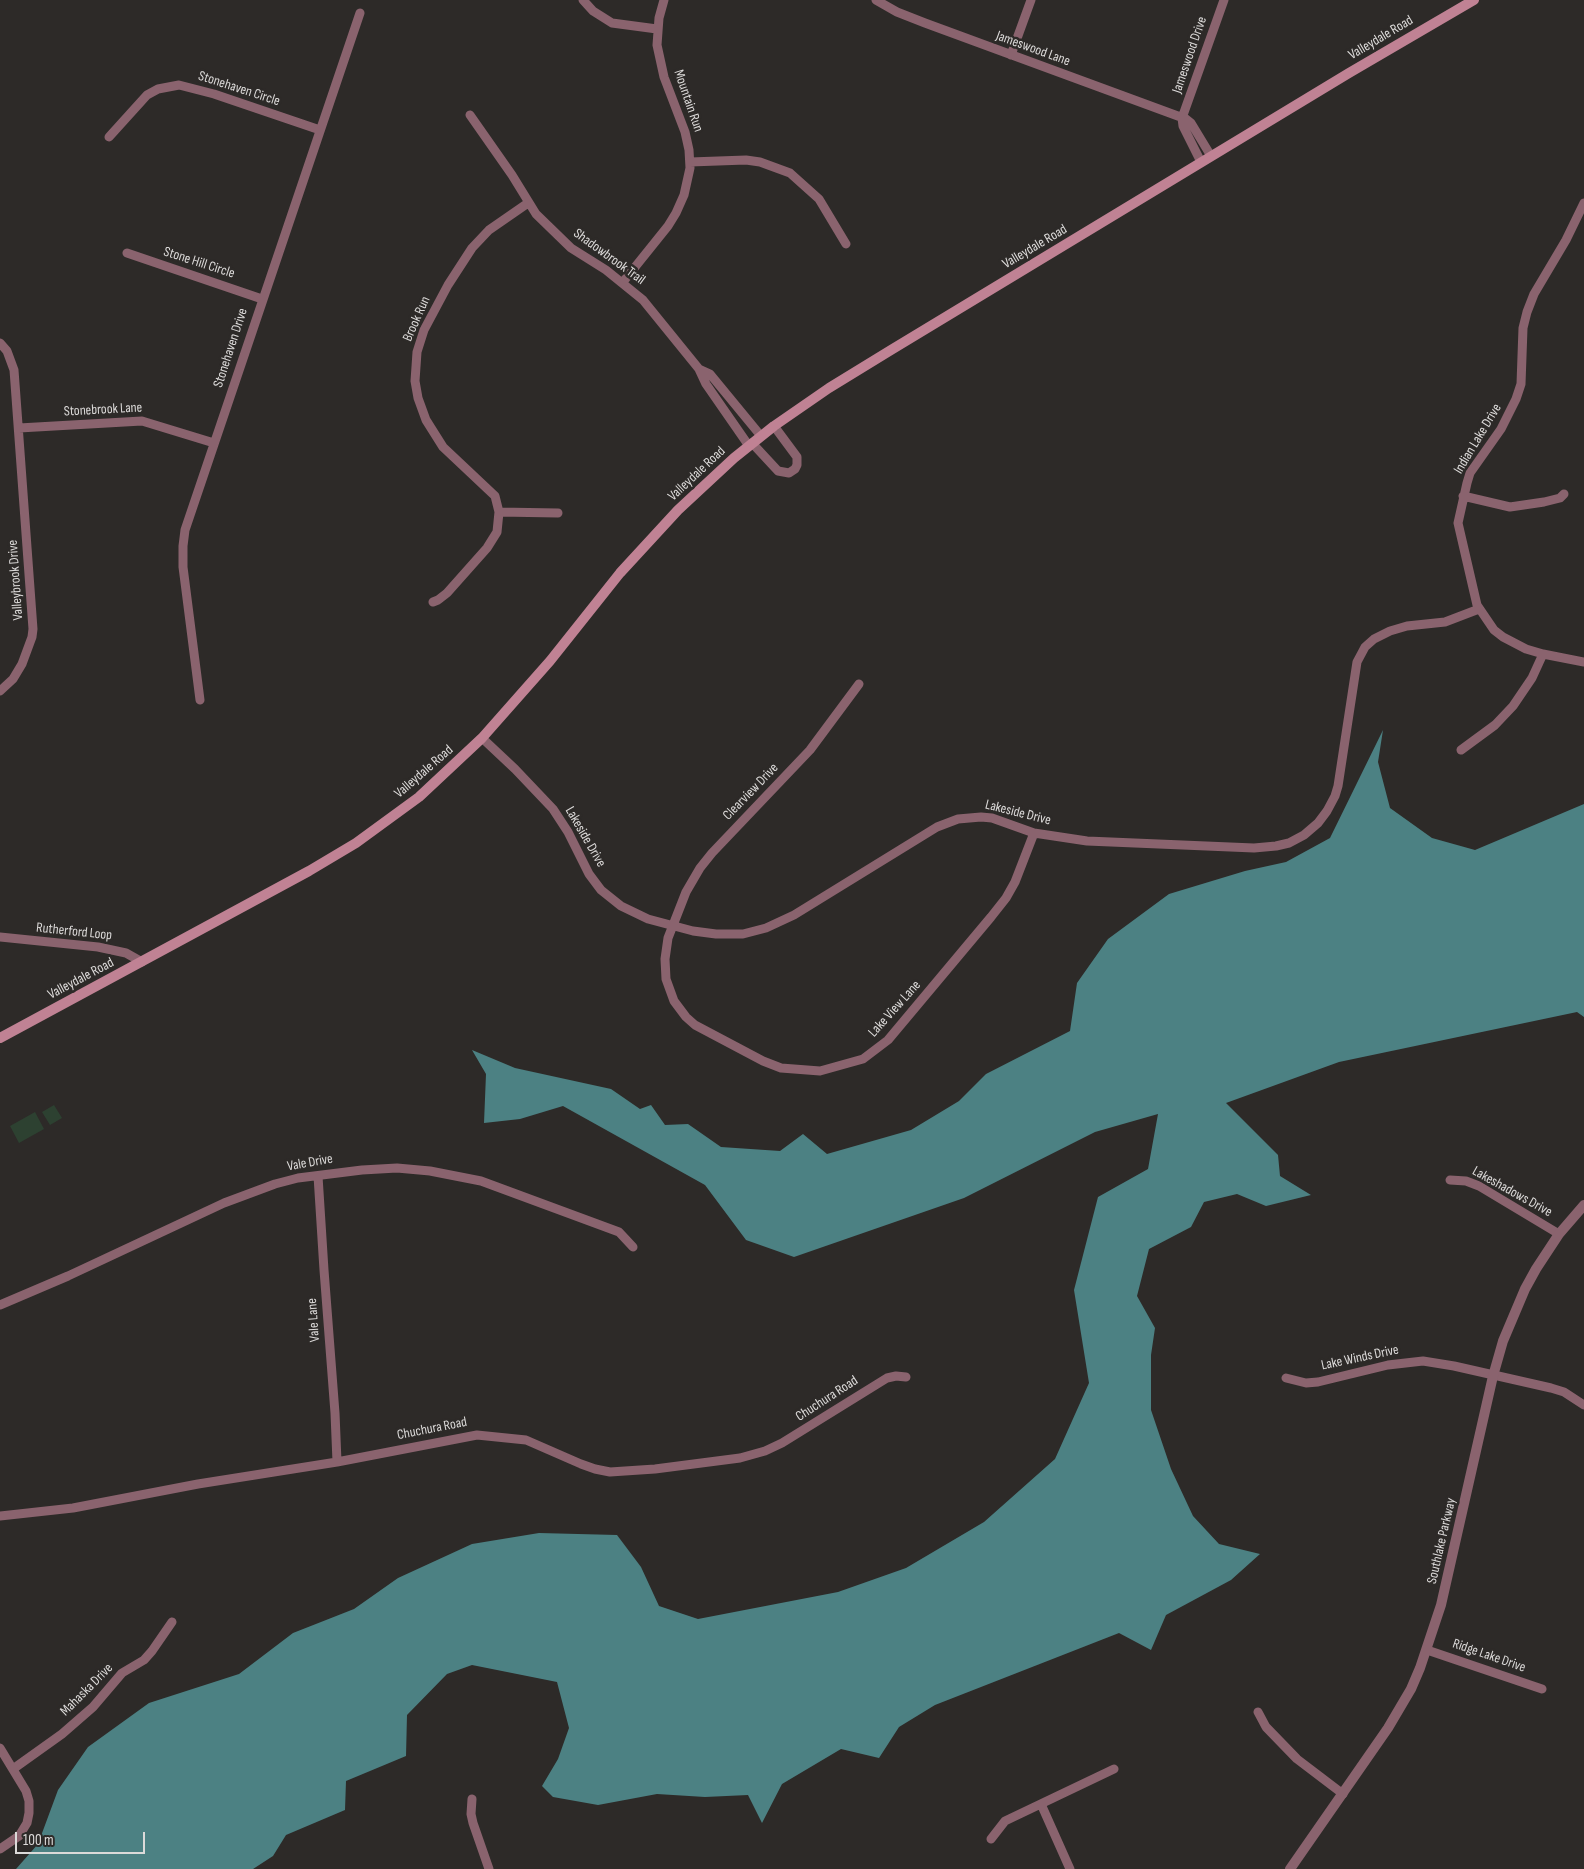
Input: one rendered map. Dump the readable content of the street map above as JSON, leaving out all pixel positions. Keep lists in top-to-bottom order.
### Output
{
  "streets": {
    "main road": ["Valleydale Road"],
    "street": [
      "Jameswood Lane",
      "Jameswood Drive",
      "Stonehaven Circle",
      "Mountain Run",
      "Shadowbrook Trail",
      "Stone Hill Circle",
      "Brook Run",
      "Stonehaven Drive",
      "Stonebrook Lane",
      "Indian Lake Drive",
      "Valleybrook Drive",
      "Clearview Drive",
      "Lakeside Drive",
      "Rutherford Loop",
      "Lake View Lane",
      "Vale Drive",
      "Lakeshadows Drive",
      "Vale Lane",
      "Lake Winds Drive",
      "Chuchura Road",
      "Southlake Parkway",
      "Ridge Lake Drive",
      "Mahaska Drive"
    ]
  },
  "crossings": [
    ["Valleydale Road", "Jameswood Lane"],
    ["Valleydale Road", "Shadowbrook Trail"],
    ["Valleydale Road", "Lakeside Drive"],
    ["Valleydale Road", "Rutherford Loop"],
    ["Jameswood Lane", "Jameswood Drive"],
    ["Stonehaven Circle", "Stonehaven Drive"],
    ["Mountain Run", "Shadowbrook Trail"],
    ["Shadowbrook Trail", "Brook Run"],
    ["Stone Hill Circle", "Stonehaven Drive"],
    ["Stonehaven Drive", "Stonebrook Lane"],
    ["Stonebrook Lane", "Valleybrook Drive"],
    ["Indian Lake Drive", "Lakeside Drive"],
    ["Clearview Drive", "Lakeside Drive"],
    ["Clearview Drive", "Lake View Lane"],
    ["Lakeside Drive", "Lake View Lane"],
    ["Vale Drive", "Vale Lane"],
    ["Lakeshadows Drive", "Southlake Parkway"],
    ["Vale Lane", "Chuchura Road"],
    ["Lake Winds Drive", "Southlake Parkway"],
    ["Southlake Parkway", "Ridge Lake Drive"]
  ],
  "scale_bar": "100 m"
}
